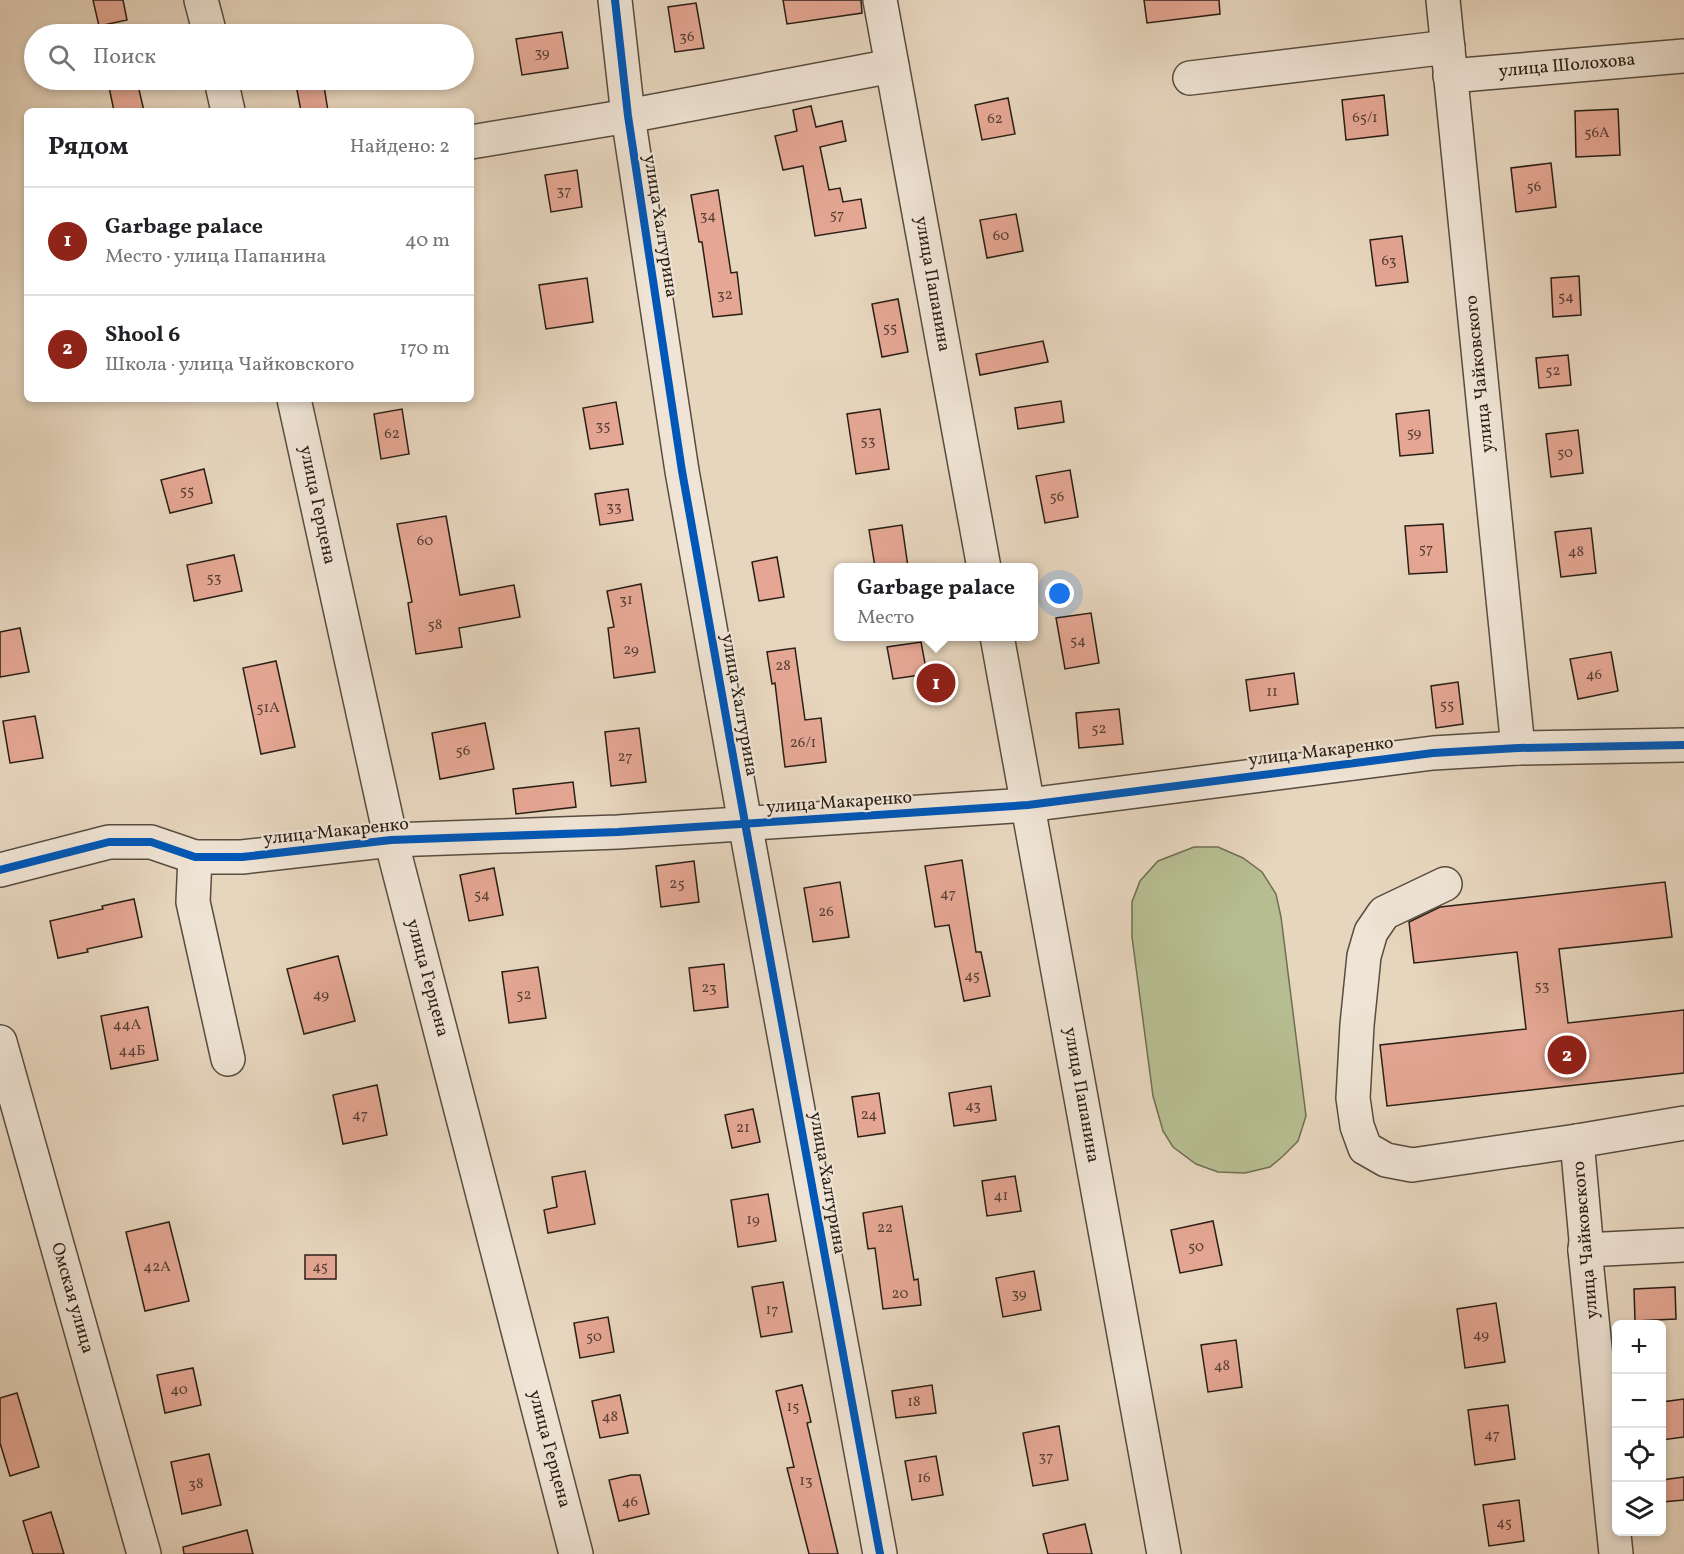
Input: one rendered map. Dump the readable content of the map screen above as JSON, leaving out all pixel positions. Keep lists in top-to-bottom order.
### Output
{
  "streets": {
    "street": [
      "улица Шолохова",
      "улица Халтурина",
      "улица Папанина",
      "улица Чайковского",
      "улица Герцена",
      "улица Макаренко",
      "Омская улица"
    ]
  },
  "crossings": [
    ["улица Шолохова", "улица Чайковского"],
    ["улица Халтурина", "улица Макаренко"],
    ["улица Папанина", "улица Макаренко"],
    ["улица Чайковского", "улица Макаренко"],
    ["улица Герцена", "улица Макаренко"]
  ],
  "house_numbers": [
    "36",
    "39",
    "65/1",
    "62",
    "56А",
    "56",
    "37",
    "57",
    "34",
    "60",
    "63",
    "32",
    "54",
    "55",
    "52",
    "35",
    "59",
    "62",
    "53",
    "50",
    "55",
    "56",
    "33",
    "60",
    "57",
    "48",
    "53",
    "31",
    "58",
    "54",
    "29",
    "28",
    "46",
    "11",
    "55",
    "51А",
    "52",
    "26/1",
    "56",
    "27",
    "25",
    "47",
    "54",
    "26",
    "45",
    "53",
    "23",
    "49",
    "52",
    "44А",
    "44Б",
    "43",
    "47",
    "24",
    "21",
    "41",
    "19",
    "22",
    "50",
    "42А",
    "45",
    "20",
    "39",
    "17",
    "49",
    "50",
    "48",
    "40",
    "18",
    "15",
    "48",
    "47",
    "37",
    "16",
    "13",
    "38",
    "46",
    "45"
  ],
  "page": {
    "search": "Поиск",
    "heading": ["Рядом", "Найдено: 2"],
    "list": [
      {
        "mark": "1",
        "name": "Garbage palace",
        "note": "Место · улица Папанина",
        "value": "40 m"
      },
      {
        "mark": "2",
        "name": "Shool 6",
        "note": "Школа · улица Чайковского",
        "value": "170 m"
      }
    ],
    "popup": ["Garbage palace", "Место"],
    "pins": ["1", "2"],
    "map_buttons": ["+", "−"]
  }
}
